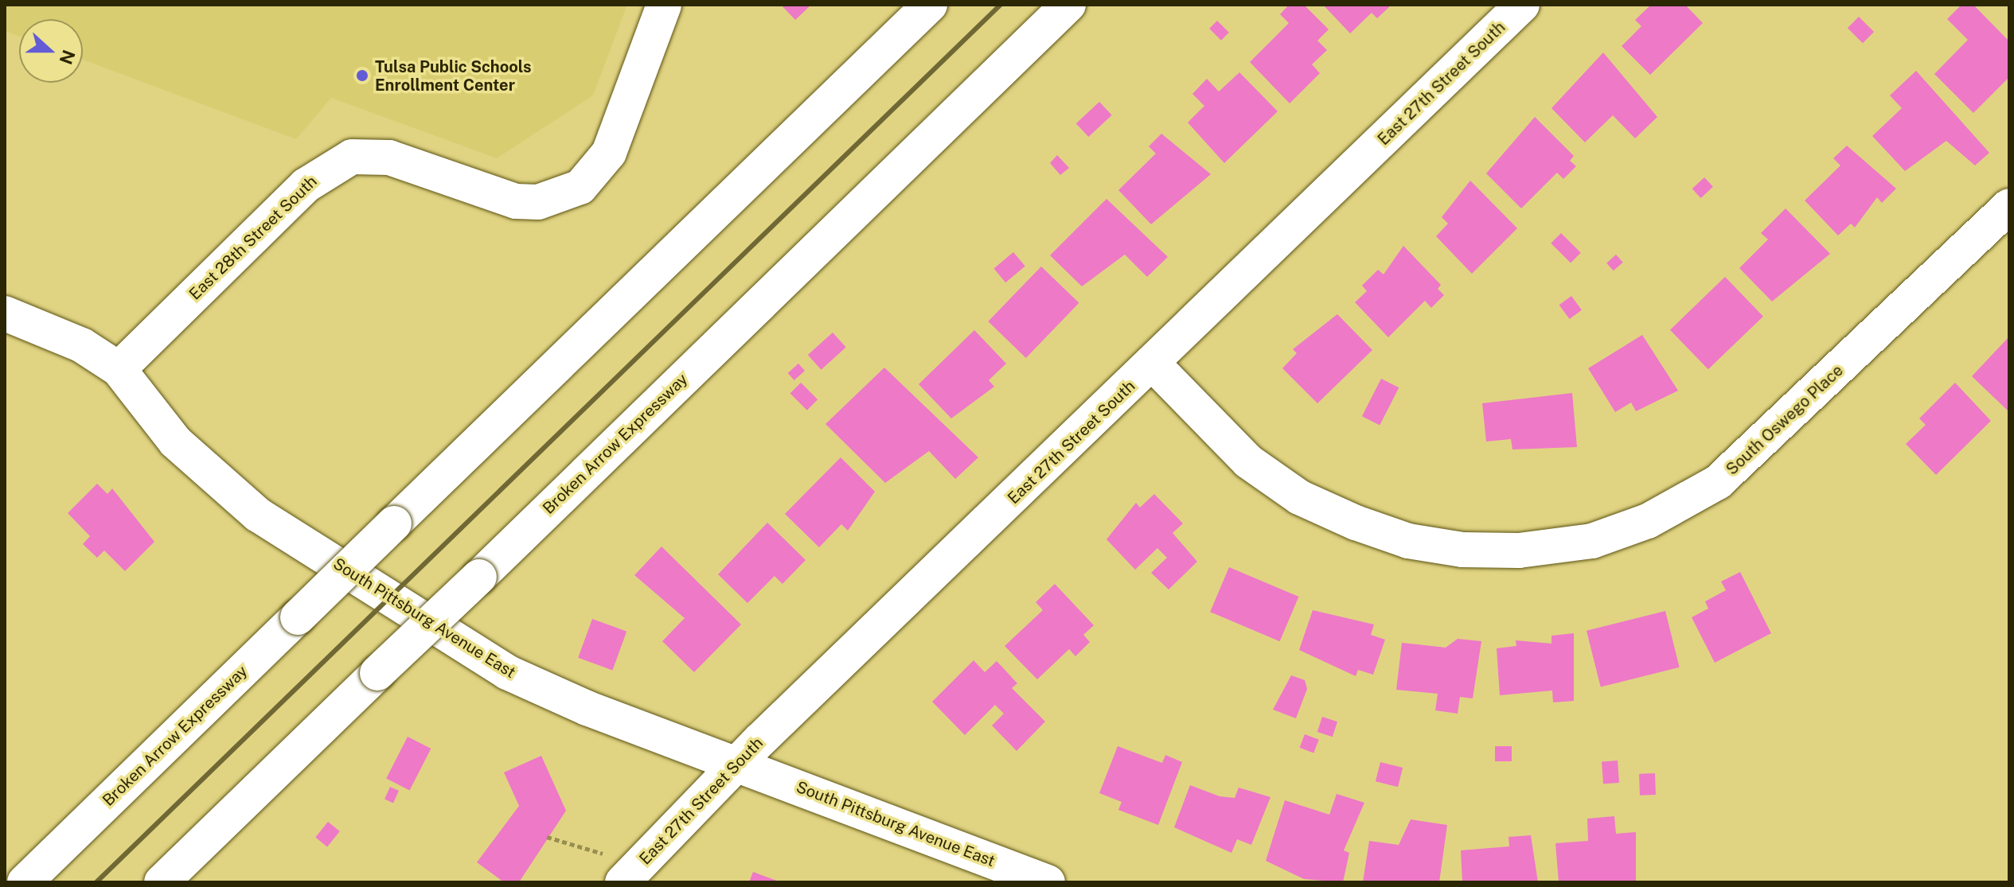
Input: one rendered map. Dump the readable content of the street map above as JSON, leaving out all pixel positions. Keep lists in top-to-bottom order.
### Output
{
  "streets": {
    "main road": [
      "East 27th Street South",
      "East 28th Street South",
      "South Oswego Place",
      "Broken Arrow Expressway",
      "South Pittsburg Avenue East"
    ]
  },
  "crossings": [
    ["East 27th Street South", "South Oswego Place"],
    ["East 27th Street South", "South Pittsburg Avenue East"],
    ["East 28th Street South", "South Pittsburg Avenue East"]
  ],
  "places": ["Tulsa Public Schools Enrollment Center"],
  "north": "right"
}
